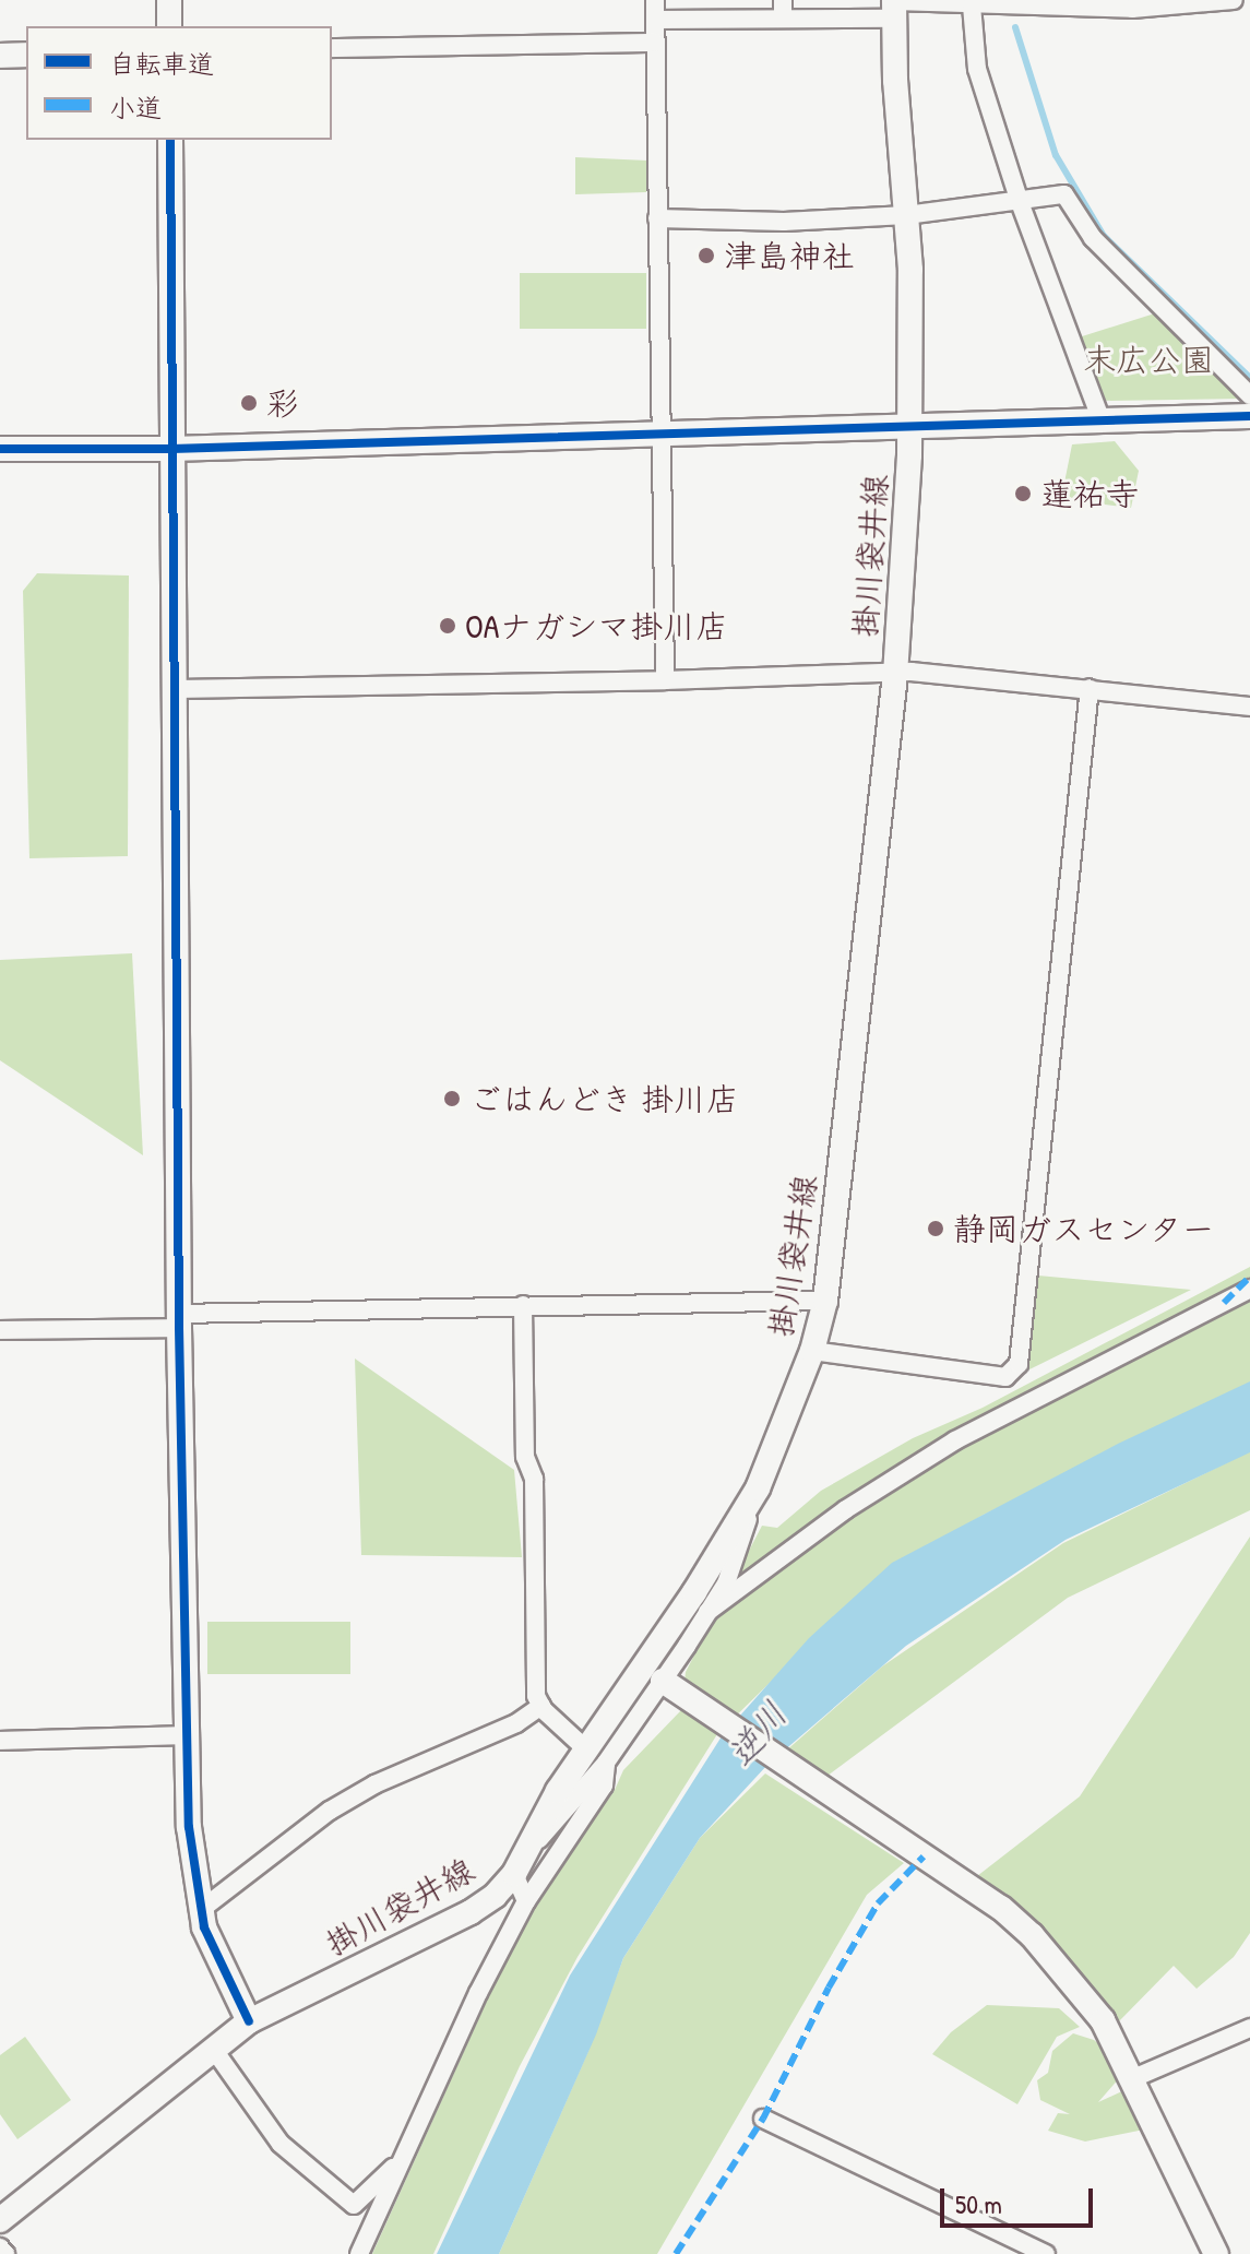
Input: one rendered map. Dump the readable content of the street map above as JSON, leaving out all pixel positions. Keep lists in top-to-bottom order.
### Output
{
  "streets": {
    "street": ["掛川袋井線"]
  },
  "water": ["逆川"],
  "parks": ["末広公園"],
  "places": [
    "津島神社",
    "彩",
    "蓮祐寺",
    "OAナガシマ掛川店",
    "ごはんどき 掛川店",
    "静岡ガスセンター"
  ],
  "legend": ["自転車道", "小道"],
  "scale_bar": "50 m"
}
